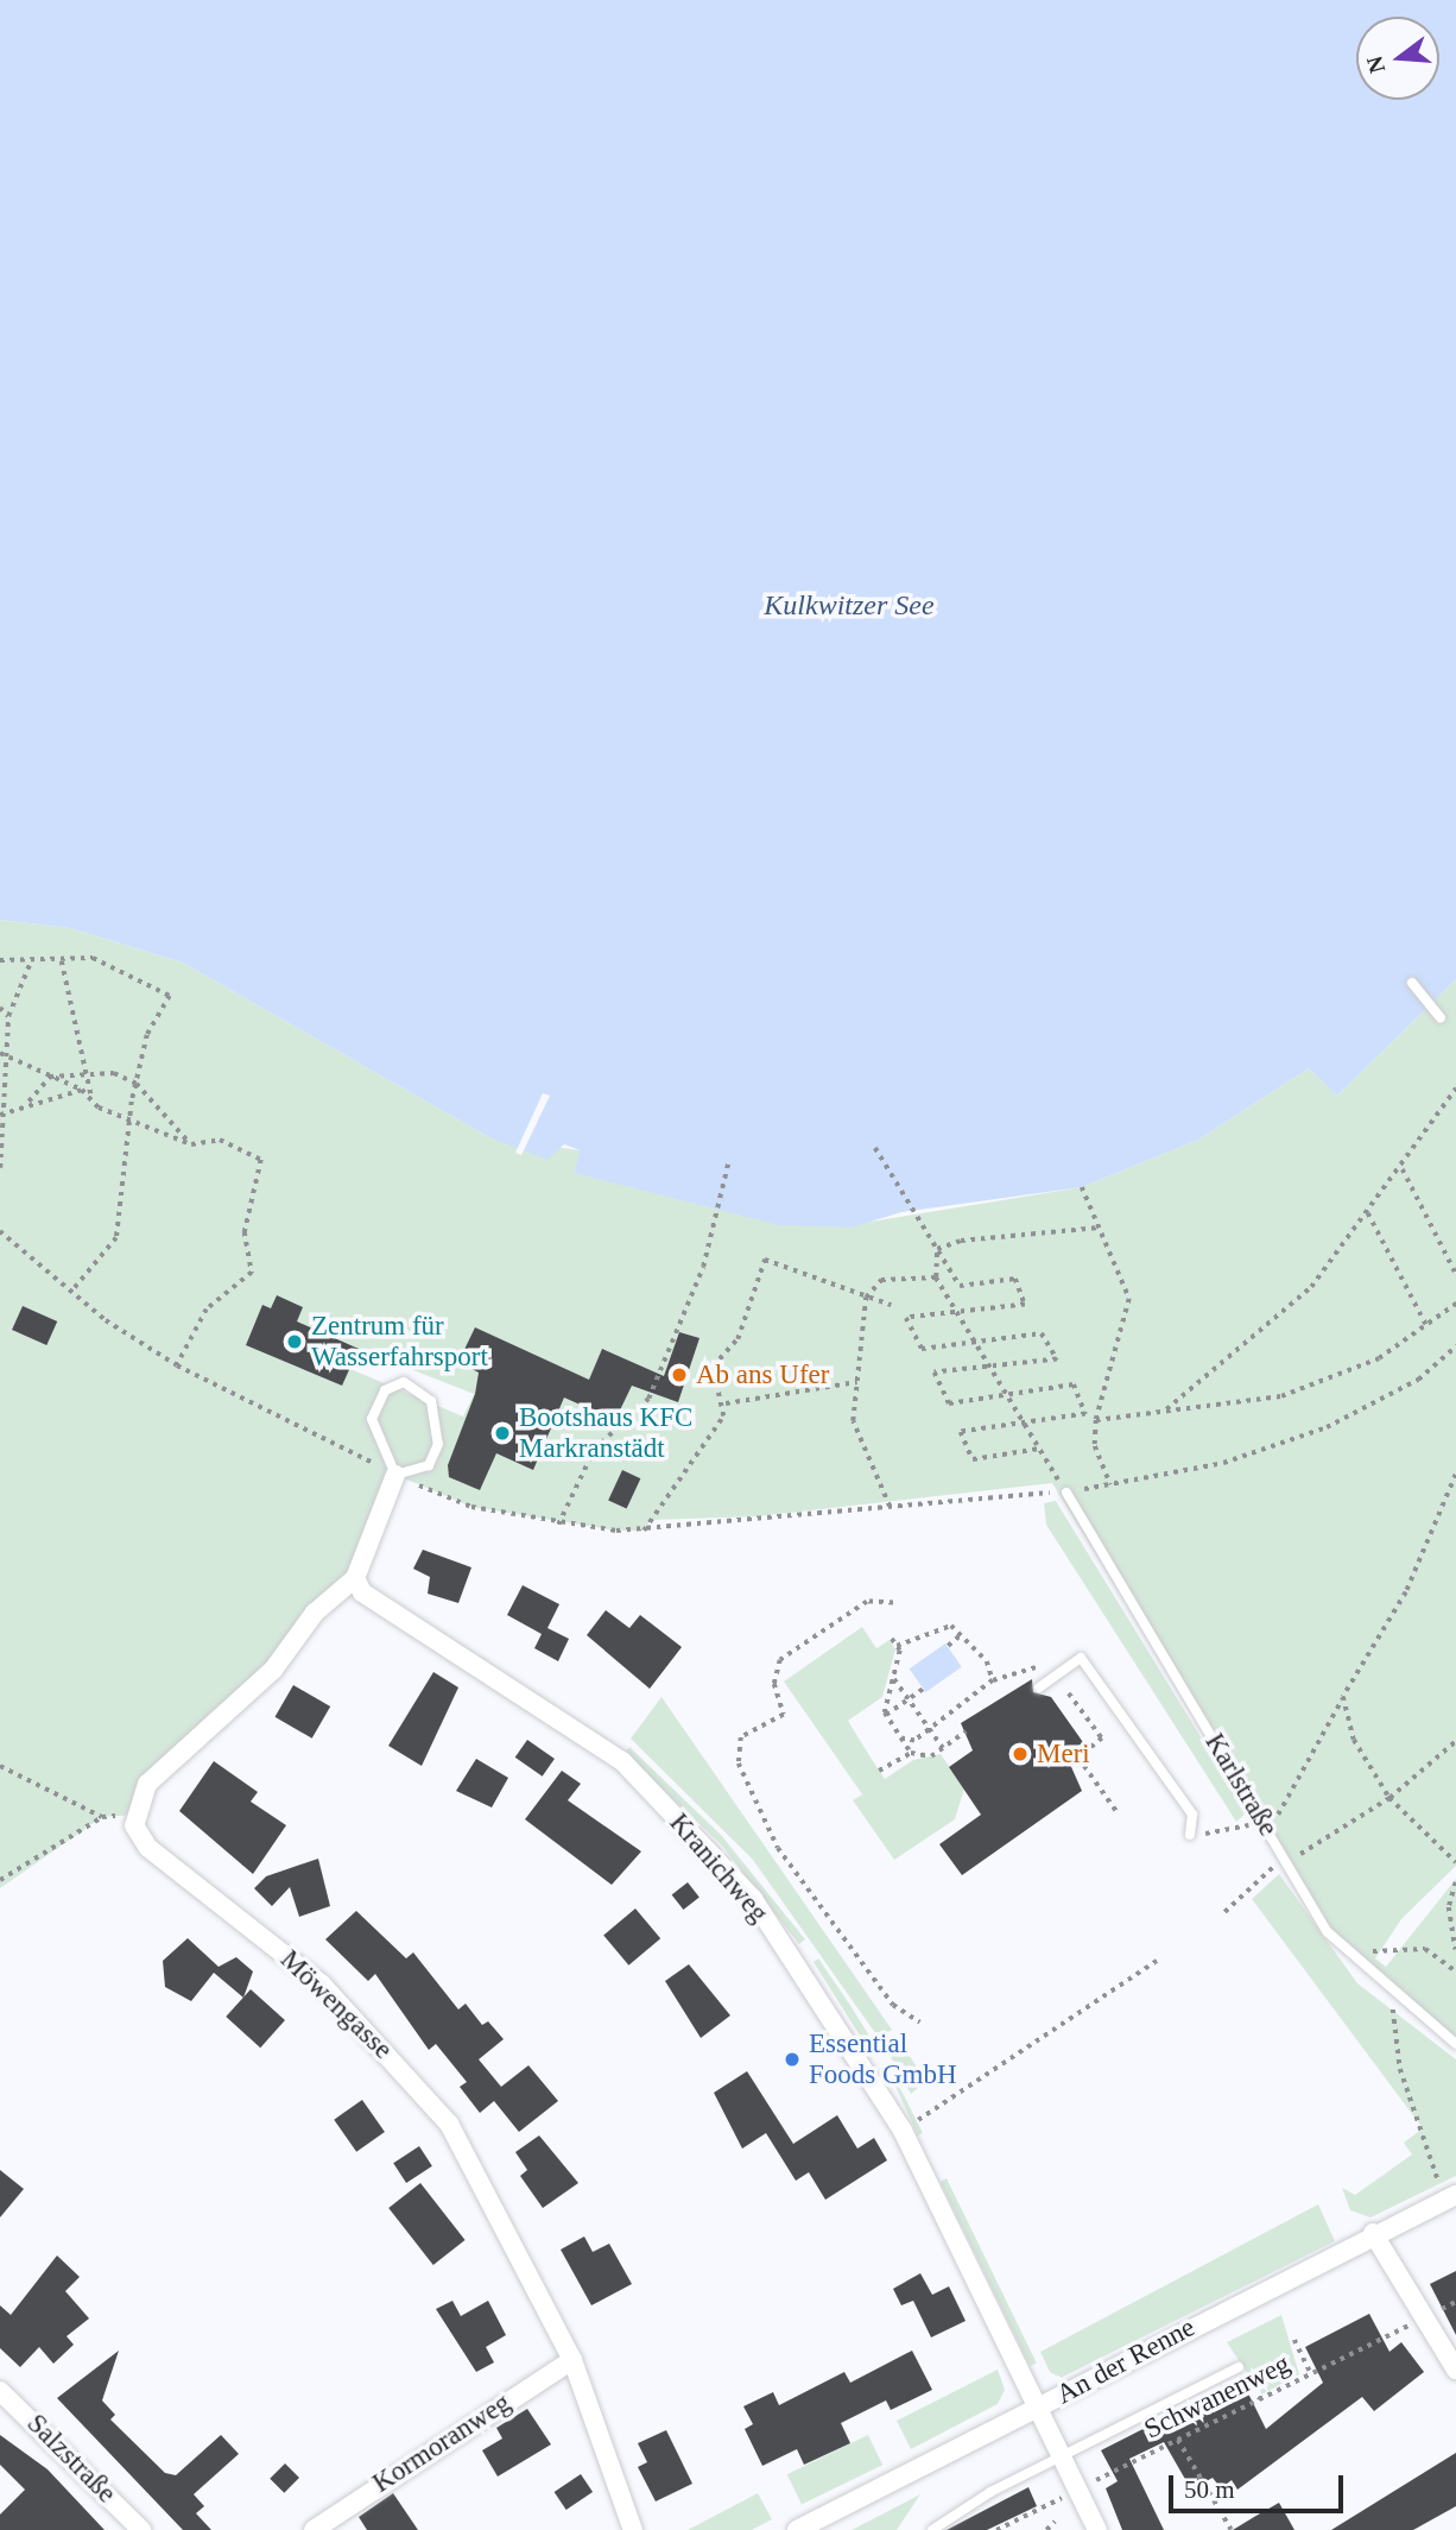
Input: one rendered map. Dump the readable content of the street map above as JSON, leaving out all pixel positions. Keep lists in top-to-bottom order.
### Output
{
  "streets": {
    "street": [
      "Kranichweg",
      "Möwengasse",
      "An der Renne",
      "Kormoranweg",
      "Salzstraße"
    ],
    "lane": ["Karlstraße"],
    "path": ["Schwanenweg"]
  },
  "crossings": [
    ["Kranichweg", "An der Renne"],
    ["Kranichweg", "Schwanenweg"],
    ["Möwengasse", "Kormoranweg"]
  ],
  "water": ["Kulkwitzer See"],
  "places": [
    "Zentrum für Wasserfahrsport",
    "Ab ans Ufer",
    "Bootshaus KFC Markranstädt",
    "Meri",
    "Essential Foods GmbH"
  ],
  "scale_bar": "50 m",
  "north": "left"
}
